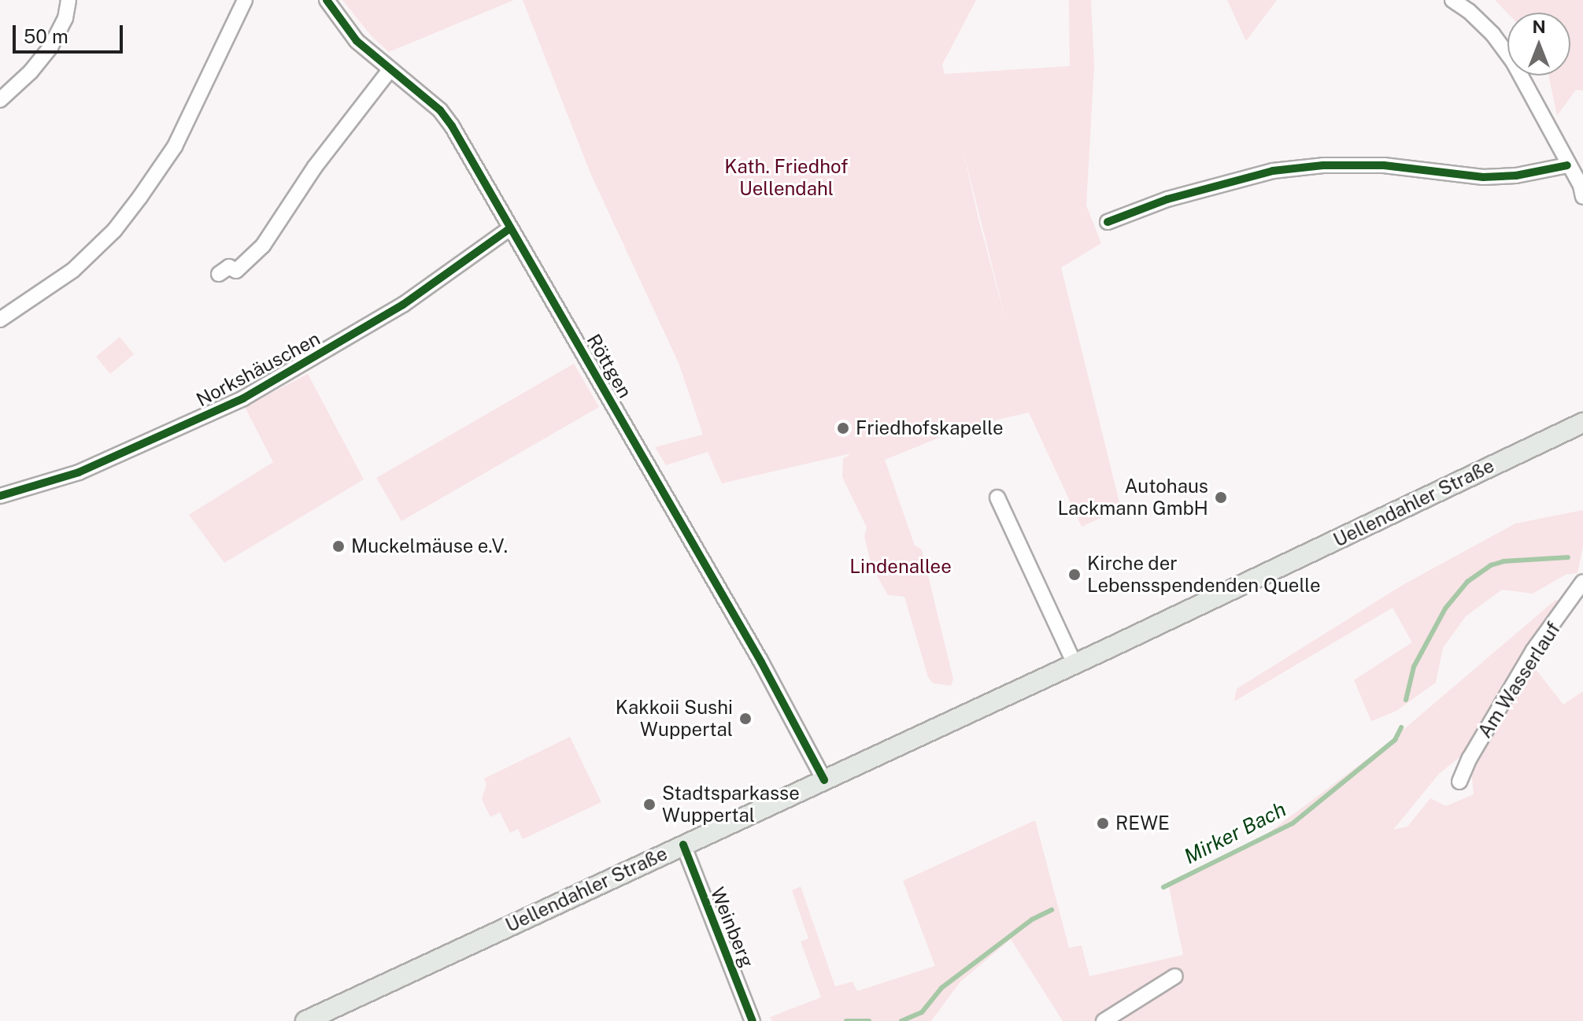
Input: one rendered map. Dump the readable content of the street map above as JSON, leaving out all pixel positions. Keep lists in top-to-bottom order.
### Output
{
  "streets": {
    "main road": ["Uellendahler Straße"],
    "street": [
      "Röttgen",
      "Norkshäuschen",
      "Am Wasserlauf",
      "Weinberg"
    ]
  },
  "crossings": [
    ["Röttgen", "Norkshäuschen"],
    ["Röttgen", "Uellendahler Straße"],
    ["Uellendahler Straße", "Weinberg"]
  ],
  "water": ["Mirker Bach"],
  "parks": ["Kath. Friedhof Uellendahl", "Lindenallee"],
  "places": [
    "Friedhofskapelle",
    "Autohaus Lackmann GmbH",
    "Muckelmäuse e.V.",
    "Kirche der Lebensspendenden Quelle",
    "Kakkoii Sushi Wuppertal",
    "Stadtsparkasse Wuppertal",
    "REWE"
  ],
  "scale_bar": "50 m",
  "north": "top"
}
